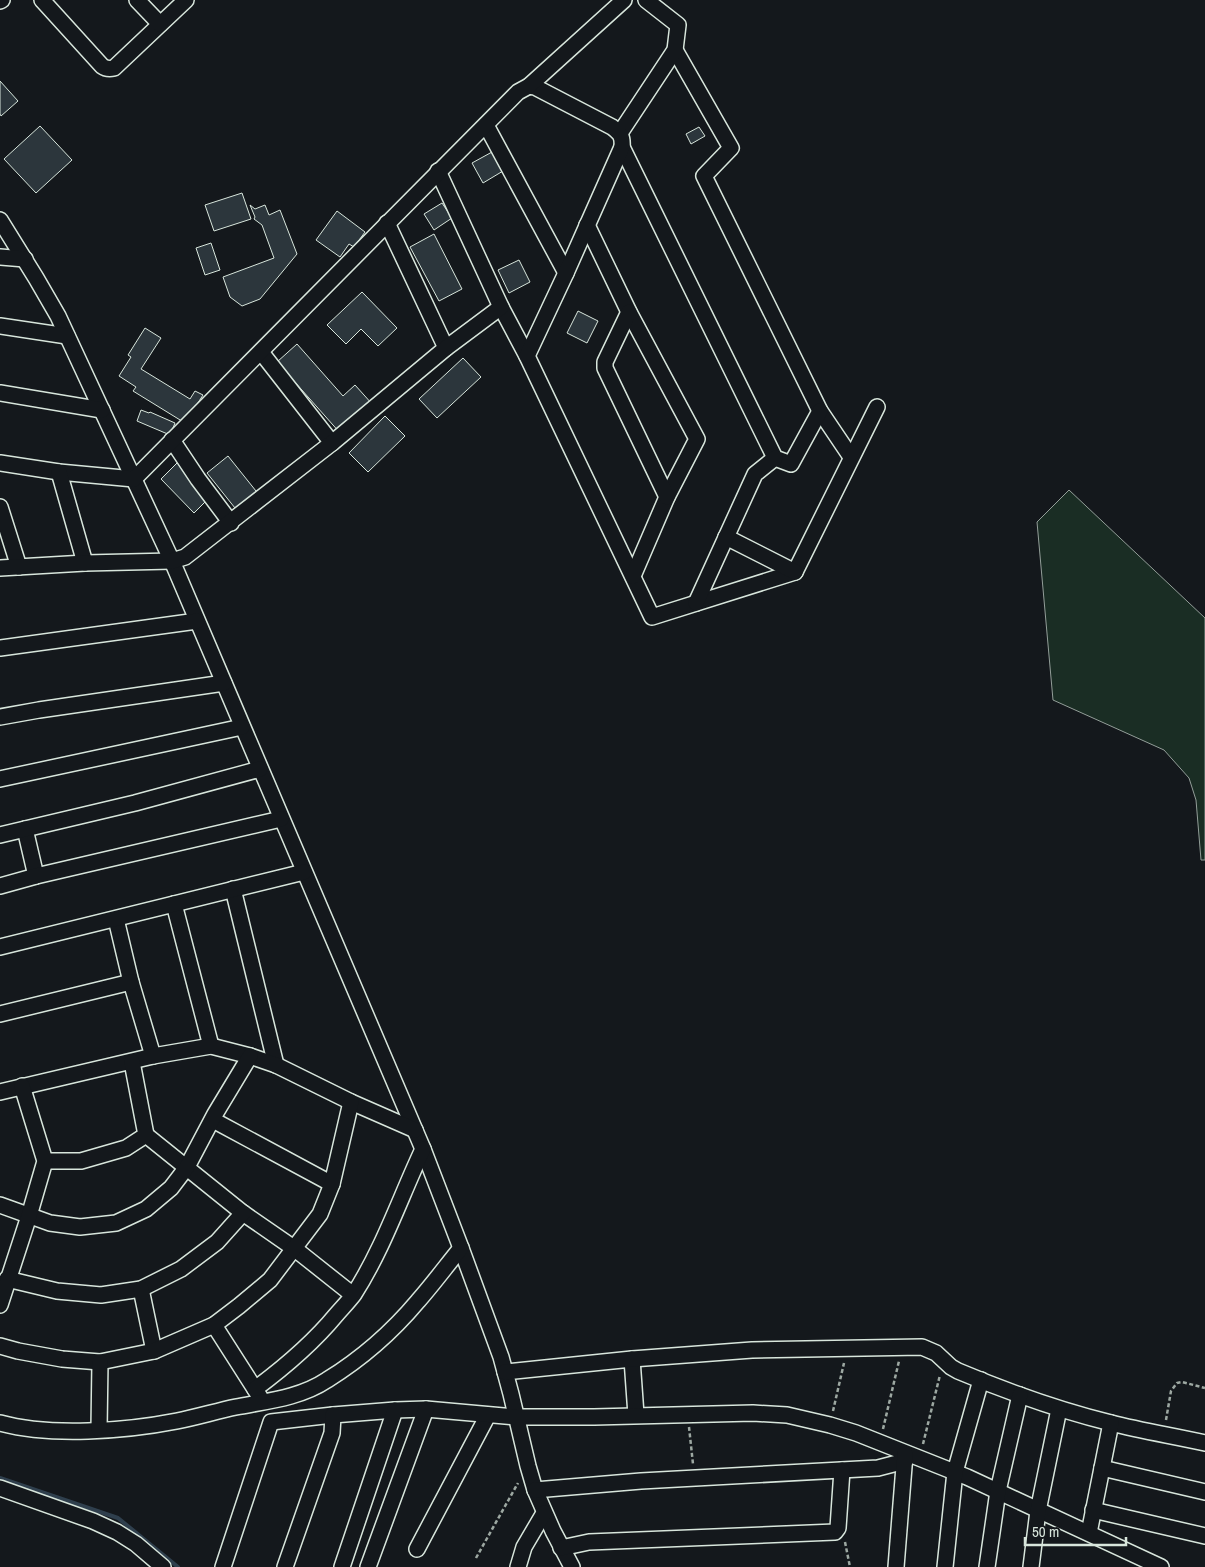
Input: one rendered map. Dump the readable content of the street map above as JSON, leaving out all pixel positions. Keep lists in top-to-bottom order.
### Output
{
  "scale_bar": "50 m"
}
